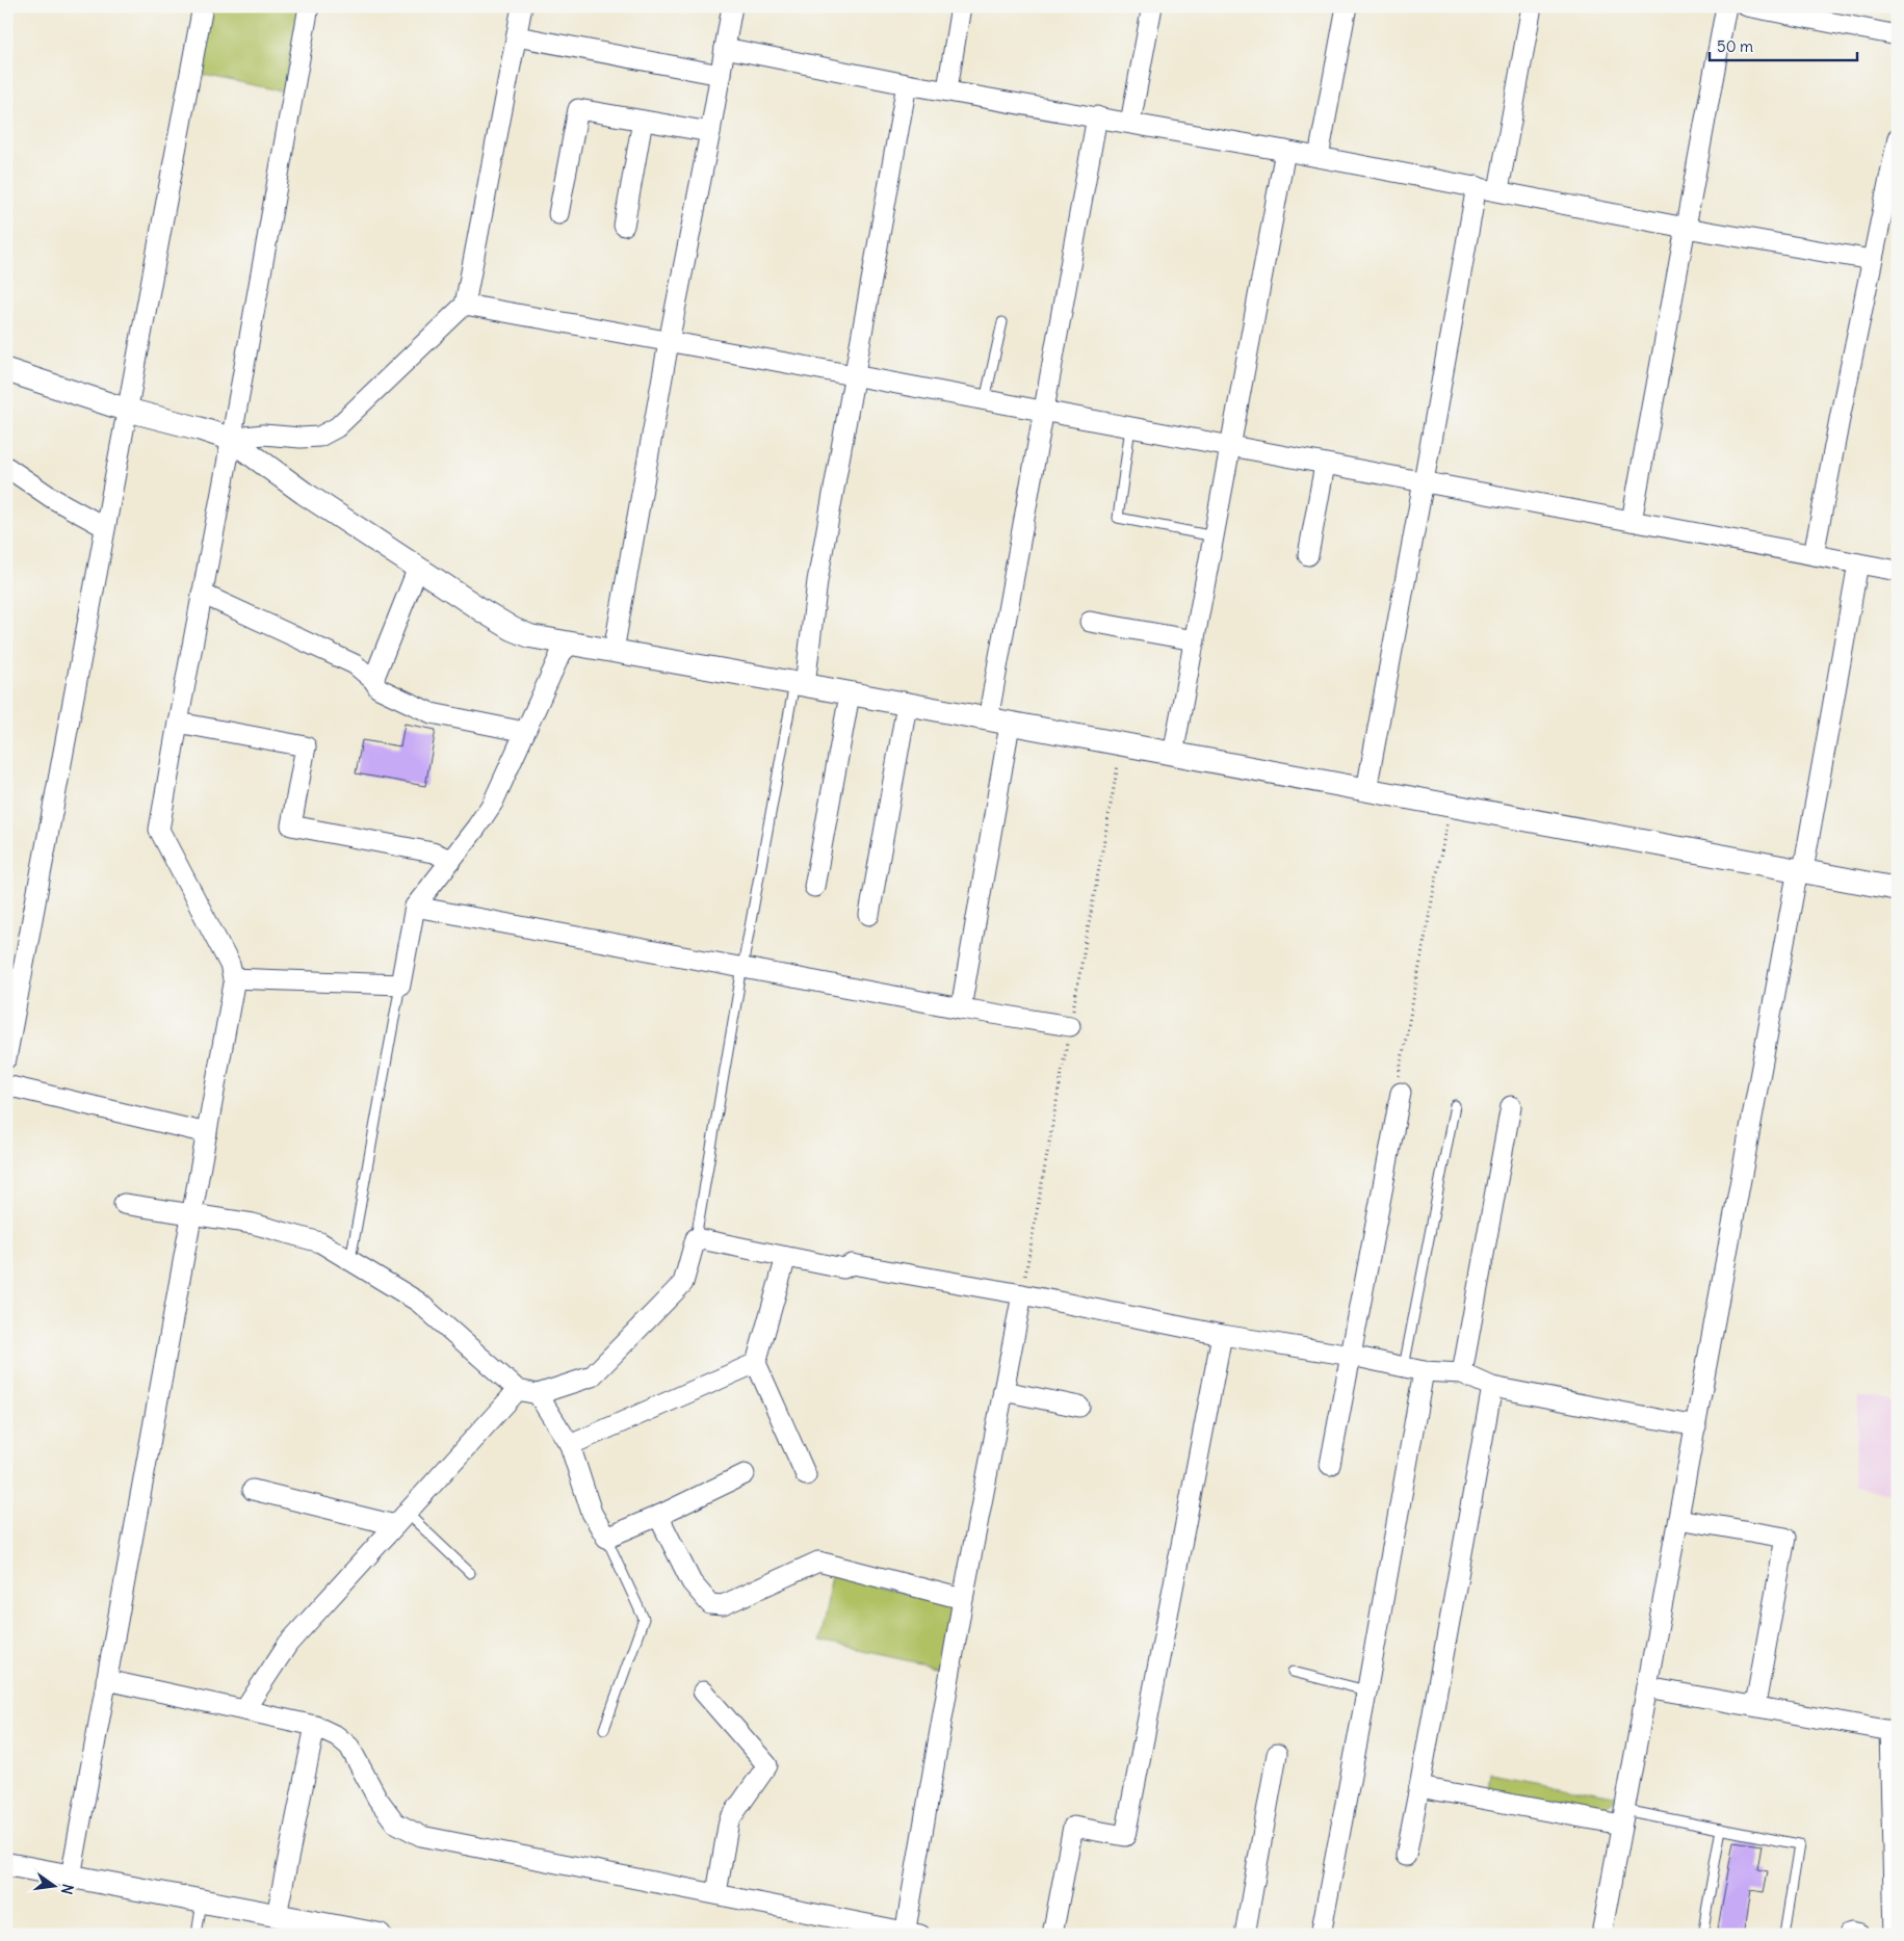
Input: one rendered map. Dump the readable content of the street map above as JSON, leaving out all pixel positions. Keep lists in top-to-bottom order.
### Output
{
  "scale_bar": "50 m",
  "north": "right"
}
